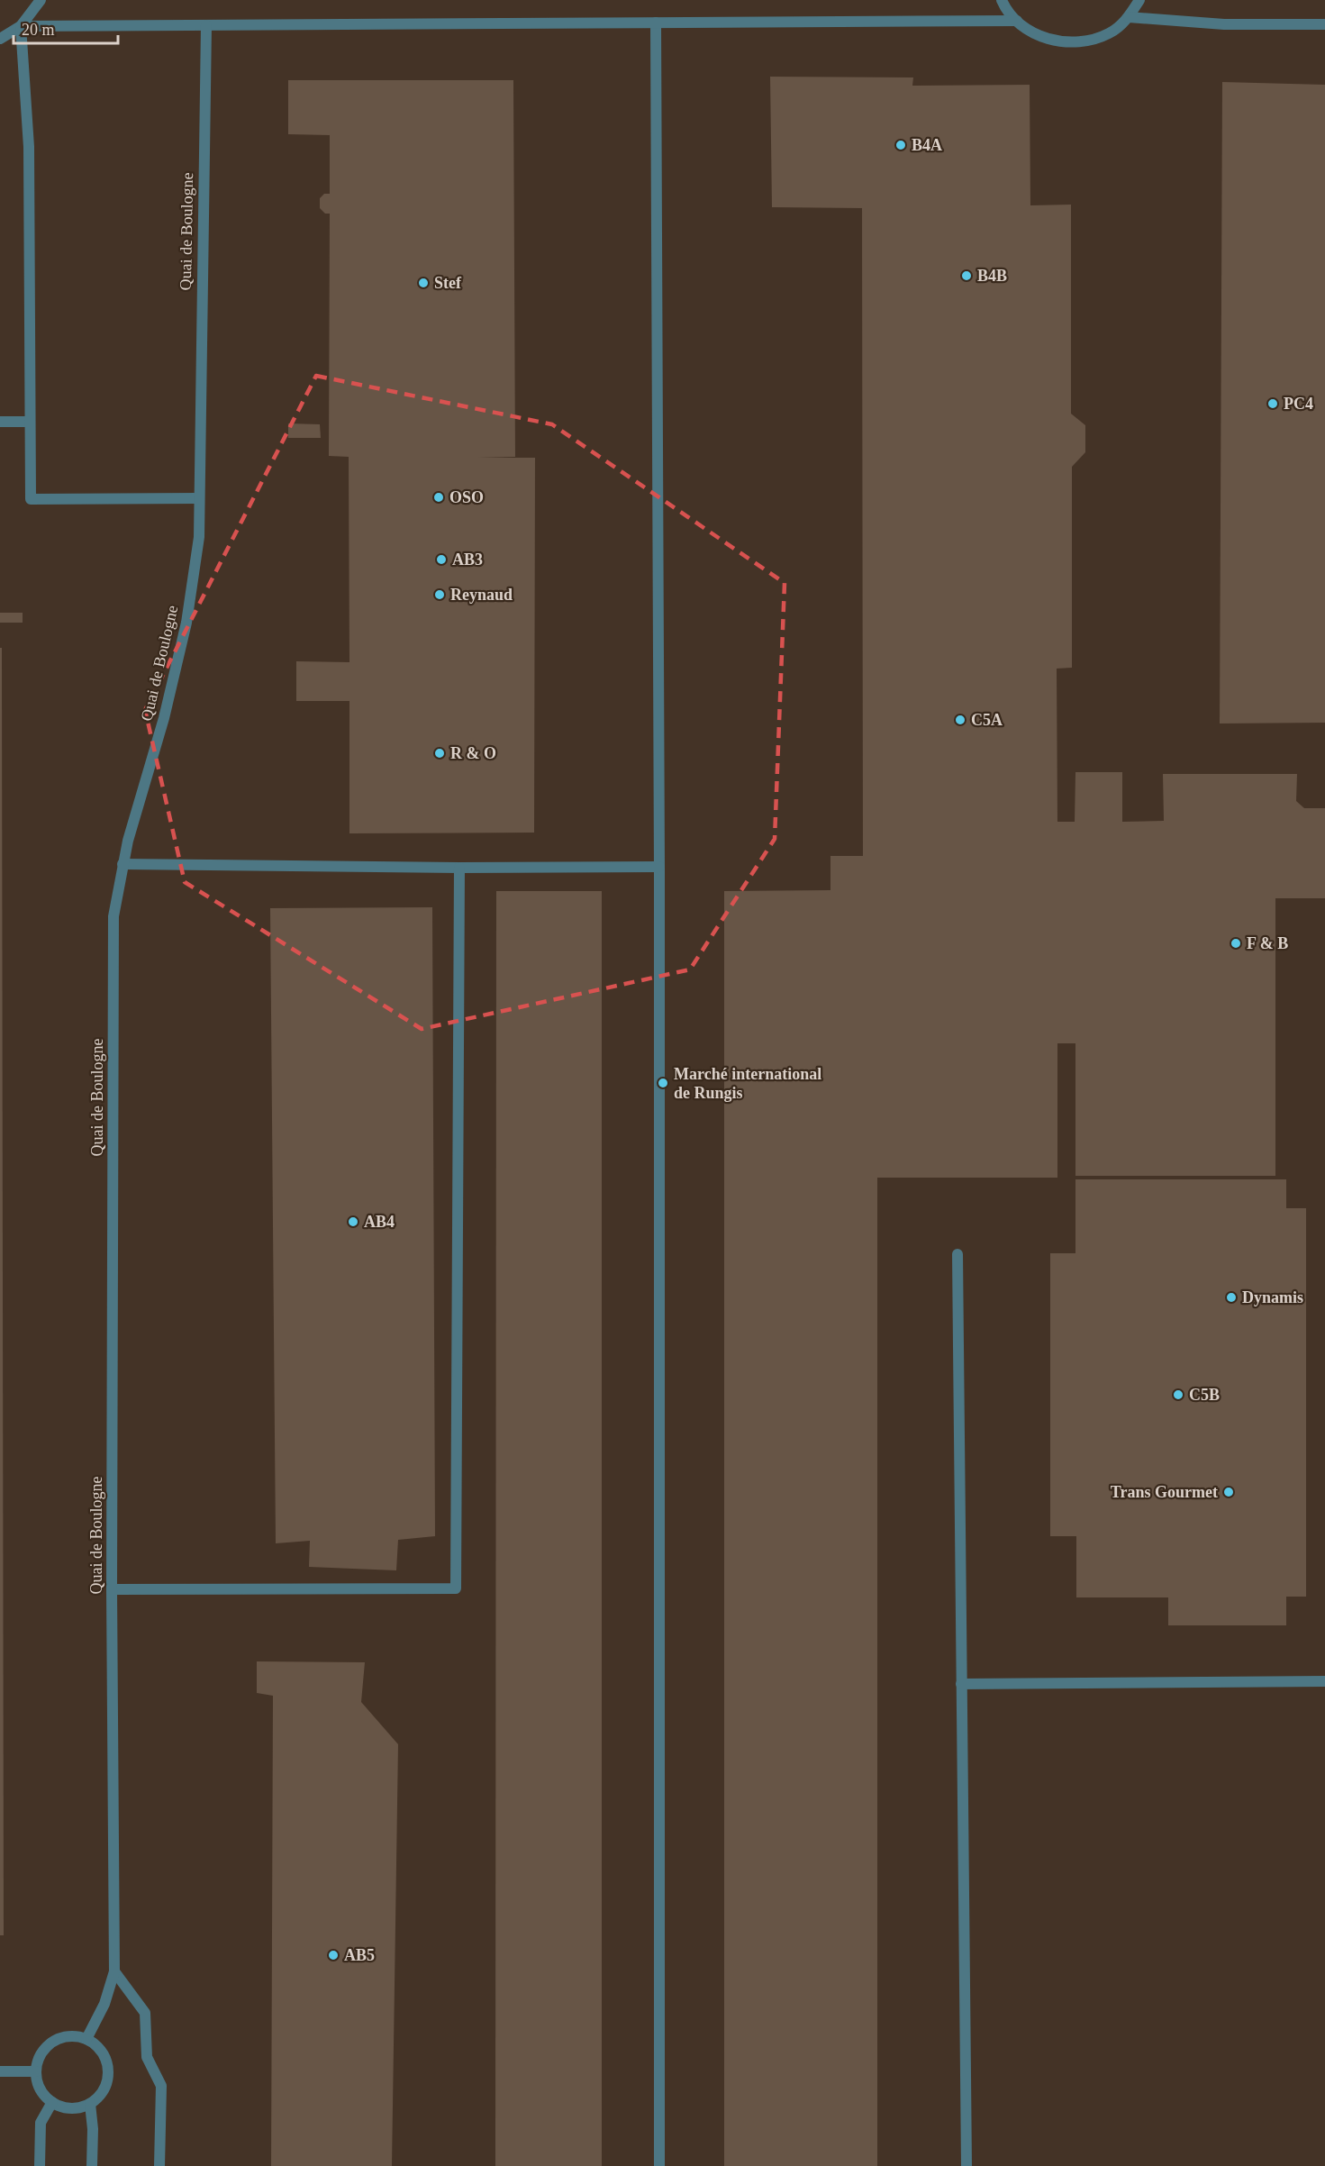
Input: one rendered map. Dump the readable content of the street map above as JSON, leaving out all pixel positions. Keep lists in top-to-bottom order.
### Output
{
  "streets": {
    "lane": ["Quai de Boulogne"]
  },
  "places": [
    "B4A",
    "B4B",
    "Stef",
    "PC4",
    "OSO",
    "AB3",
    "Reynaud",
    "C5A",
    "R & O",
    "F & B",
    "Marché international de Rungis",
    "AB4",
    "Dynamis",
    "C5B",
    "Trans Gourmet",
    "AB5"
  ],
  "scale_bar": "20 m"
}
